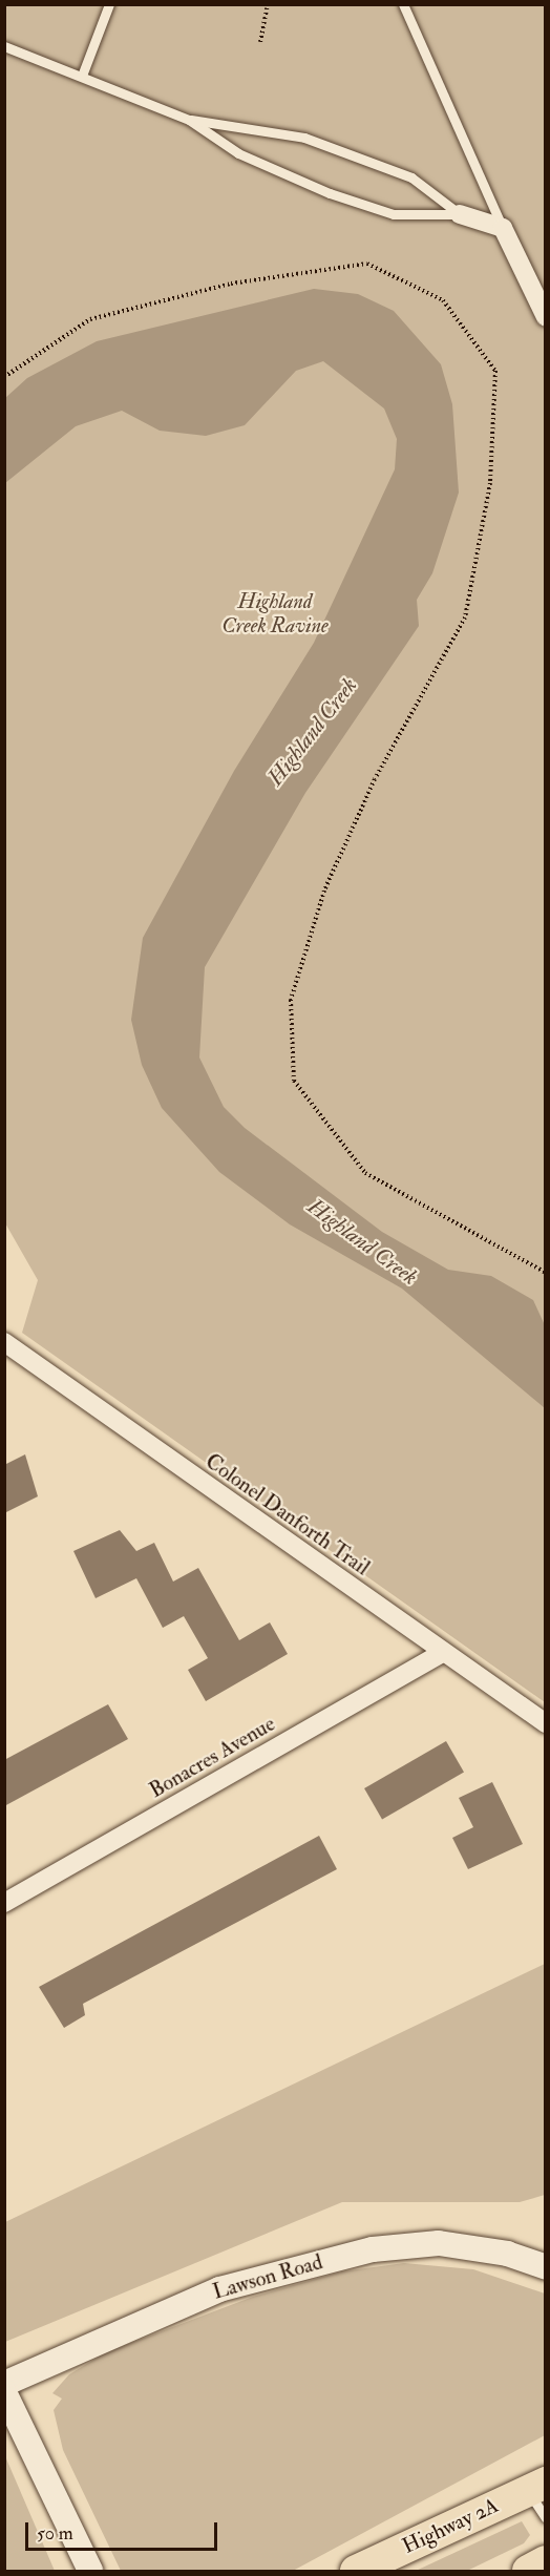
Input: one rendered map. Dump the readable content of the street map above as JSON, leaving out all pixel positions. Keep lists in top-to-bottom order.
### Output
{
  "streets": {
    "main road": ["Highway 2A"],
    "street": ["Colonel Danforth Trail", "Bonacres Avenue", "Lawson Road"]
  },
  "crossings": [
    ["Colonel Danforth Trail", "Bonacres Avenue"]
  ],
  "water": ["Highland Creek"],
  "parks": ["Highland Creek Ravine"],
  "scale_bar": "50 m"
}
